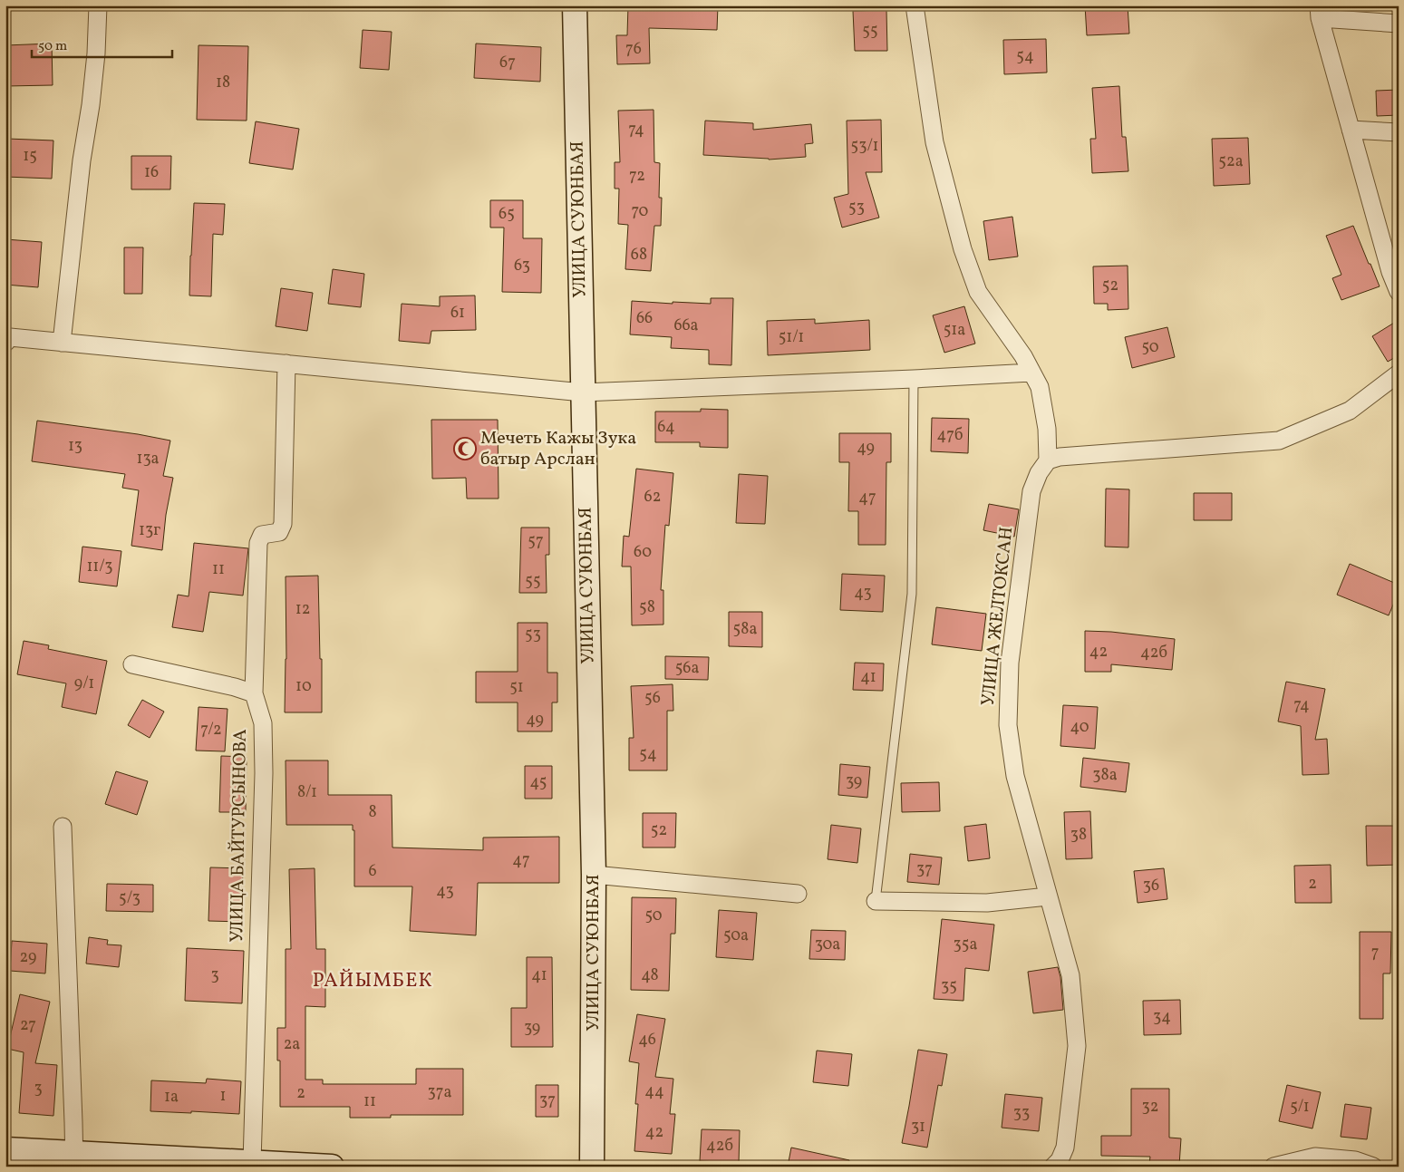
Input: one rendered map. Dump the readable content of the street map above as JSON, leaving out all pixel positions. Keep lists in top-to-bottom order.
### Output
{
  "streets": {
    "main road": ["УЛИЦА СУЮНБАЯ"],
    "street": ["УЛИЦА ЖЕЛТОКСАН", "УЛИЦА БАЙТУРСЫНОВА"]
  },
  "districts": ["РАЙЫМБЕК"],
  "places": {
    "mosque": ["Мечеть Кажы Зука батыр Арслан"]
  },
  "house_numbers": [
    "55",
    "76",
    "54",
    "67",
    "18",
    "74",
    "53/1",
    "15",
    "52а",
    "16",
    "72",
    "53",
    "70",
    "65",
    "68",
    "63",
    "52",
    "61",
    "66",
    "66а",
    "51а",
    "51/1",
    "50",
    "64",
    "47б",
    "13",
    "49",
    "13а",
    "62",
    "47",
    "13г",
    "57",
    "60",
    "11/3",
    "11",
    "55",
    "43",
    "58",
    "12",
    "58а",
    "53",
    "42",
    "42б",
    "56а",
    "41",
    "9/1",
    "10",
    "51",
    "56",
    "74",
    "49",
    "40",
    "7/2",
    "54",
    "38а",
    "39",
    "45",
    "8/1",
    "8",
    "52",
    "38",
    "47",
    "37",
    "6",
    "2",
    "36",
    "43",
    "5/3",
    "50",
    "50а",
    "30а",
    "35а",
    "7",
    "29",
    "3",
    "41",
    "48",
    "35",
    "34",
    "27",
    "39",
    "46",
    "2а",
    "3",
    "44",
    "37а",
    "2",
    "1",
    "1а",
    "37",
    "11",
    "32",
    "5/1",
    "33",
    "31",
    "42",
    "42б"
  ],
  "scale_bar": "50 m"
}
